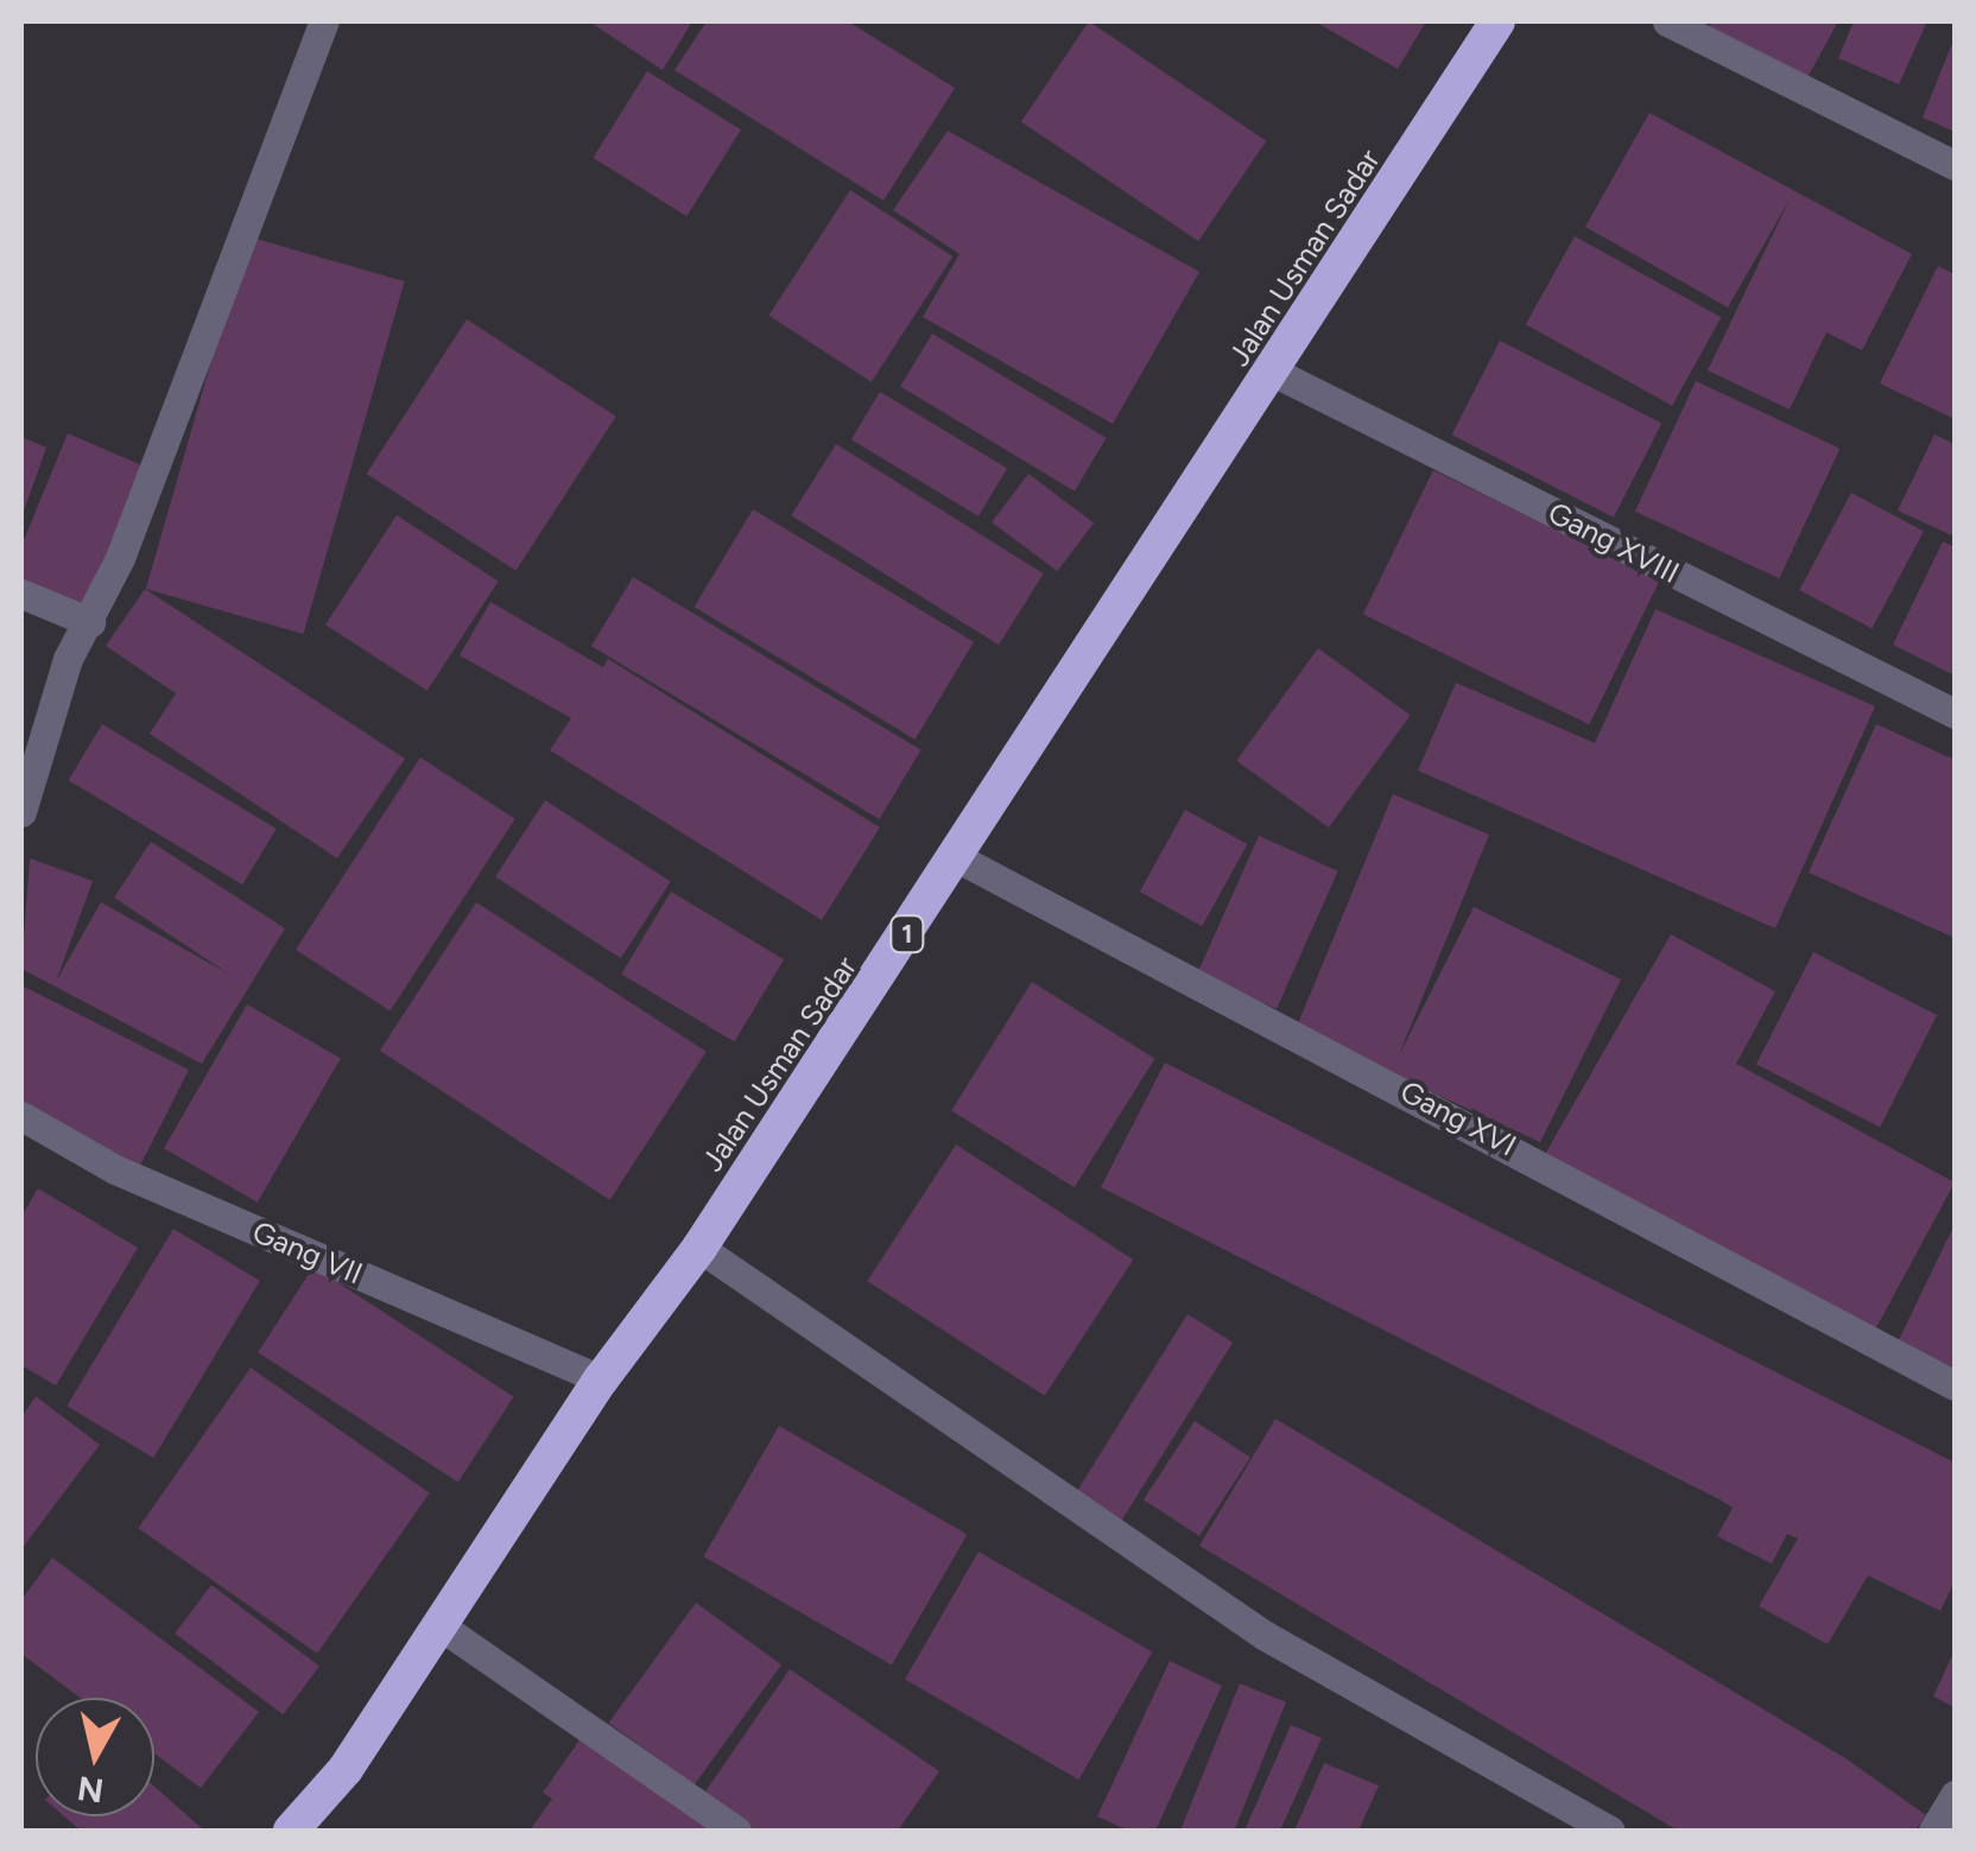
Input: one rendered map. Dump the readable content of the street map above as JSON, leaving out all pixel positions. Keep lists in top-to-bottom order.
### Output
{
  "streets": {
    "highway": ["Jalan Usman Sadar", "1"],
    "street": ["Gang XVIII", "Gang XVI", "Gang VII"]
  },
  "crossings": [
    ["Jalan Usman Sadar", "Gang XVIII"],
    ["Jalan Usman Sadar", "Gang XVI"],
    ["Jalan Usman Sadar", "Gang VII"]
  ],
  "north": "bottom"
}
